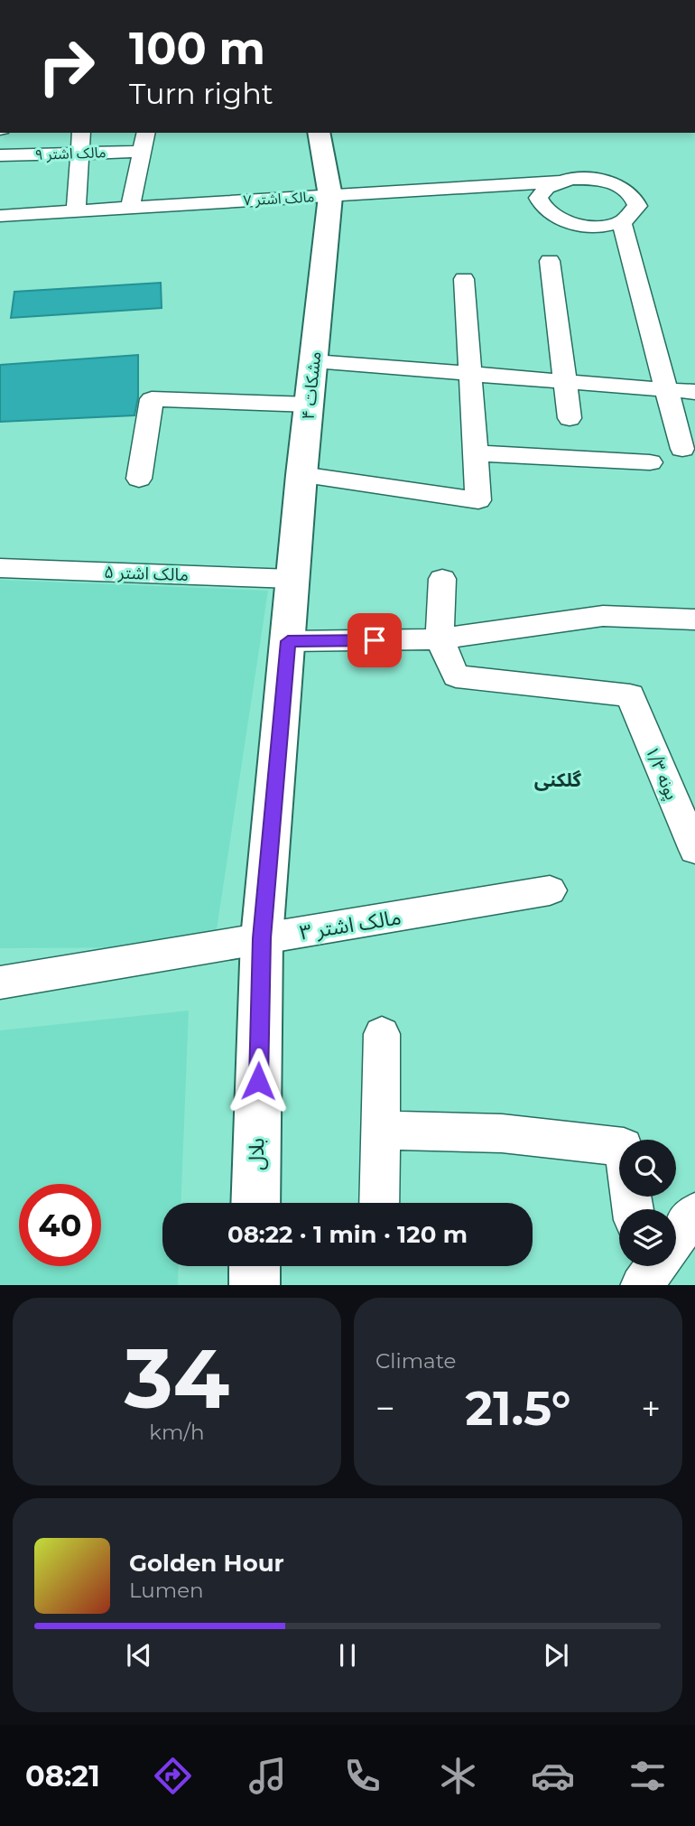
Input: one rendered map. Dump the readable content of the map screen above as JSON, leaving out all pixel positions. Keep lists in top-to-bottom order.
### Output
{
  "streets": {
    "street": [
      "مالک اشتر ۹",
      "مالک اشتر ۷",
      "مشکات ۴",
      "مالک اشتر ۵",
      "پونه ۱/۳",
      "مالک اشتر ۳",
      "بلال"
    ]
  },
  "crossings": [
    ["مالک اشتر ۷", "مشکات ۴"],
    ["مشکات ۴", "مالک اشتر ۵"],
    ["مشکات ۴", "بلال"],
    ["مالک اشتر ۳", "بلال"]
  ],
  "districts": ["گلکنی"],
  "page": {
    "turn": ["100 m", "Turn right"],
    "limit": "40",
    "trip": "08:22 · 1 min · 120 m",
    "tile": [
      ["34", "km/h"],
      "Climate"
    ],
    "heat": ["−", "21.5°", "+"],
    "song": ["Golden Hour", "Lumen"],
    "tabs": "08:21"
  }
}
